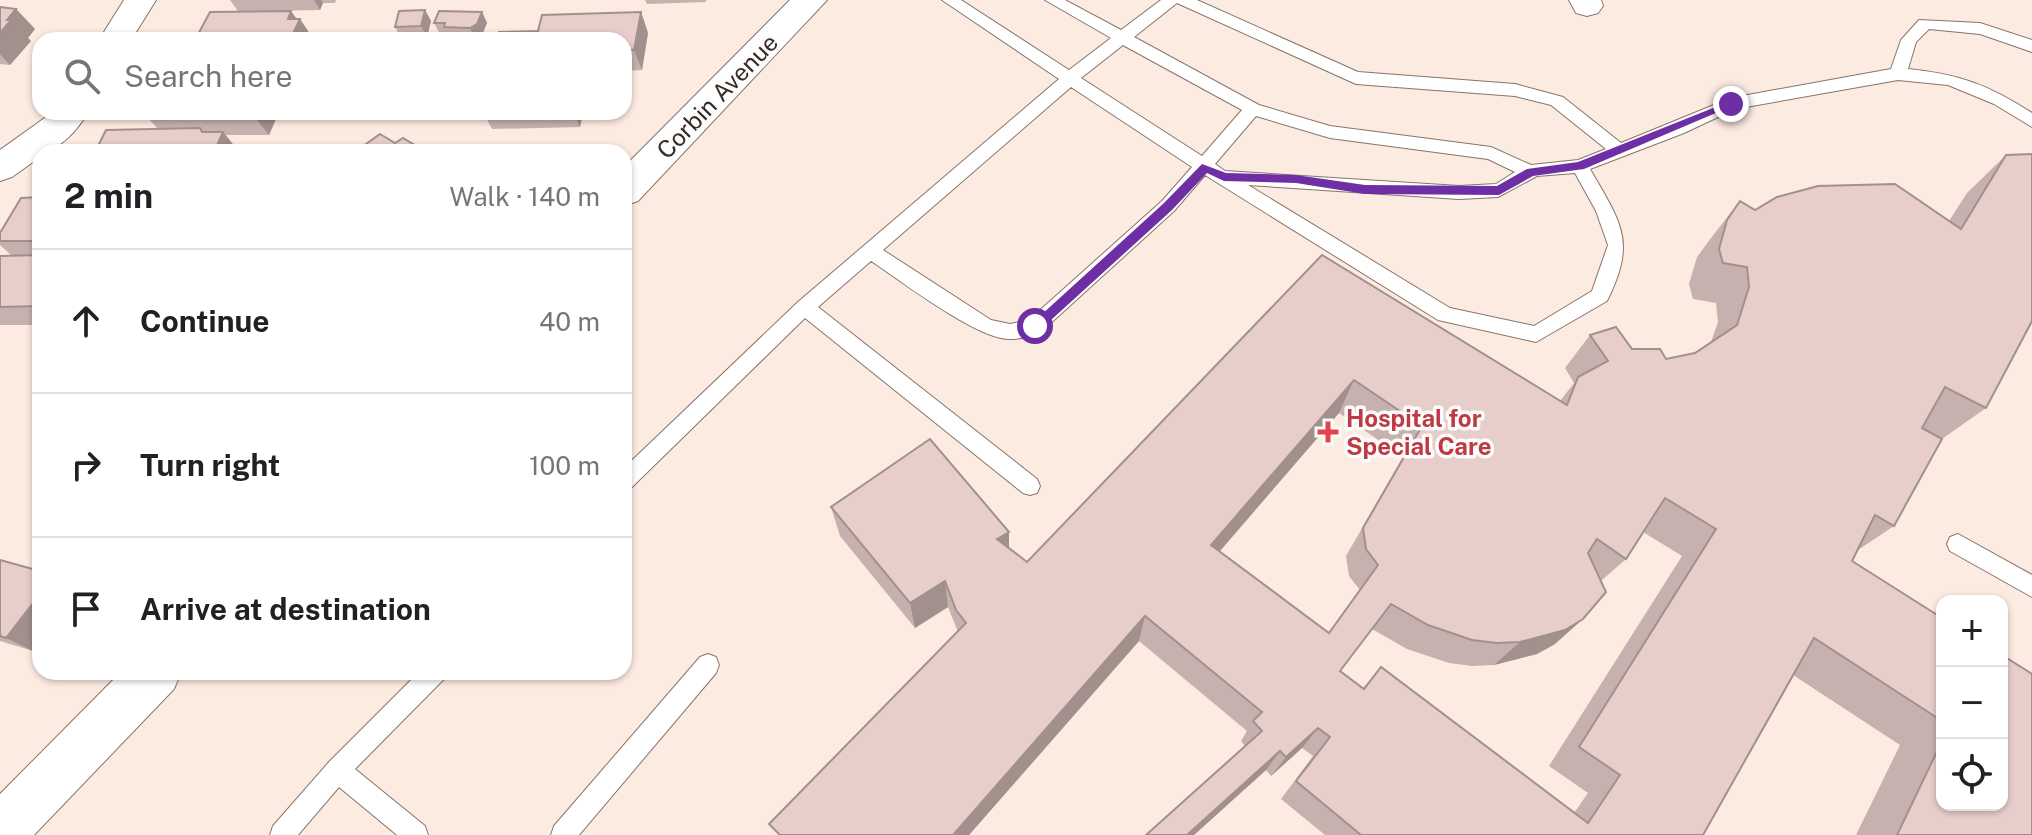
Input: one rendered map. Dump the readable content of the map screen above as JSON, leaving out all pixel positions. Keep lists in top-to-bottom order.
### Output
{
  "streets": {
    "main road": ["Corbin Avenue"]
  },
  "places": {
    "health": ["Hospital for Special Care"]
  },
  "page": {
    "search": "Search here",
    "heading": ["2 min", "Walk · 140 m"],
    "list": [
      ["Continue", "40 m"],
      ["Turn right", "100 m"],
      "Arrive at destination"
    ],
    "map_buttons": ["+", "−"]
  }
}
